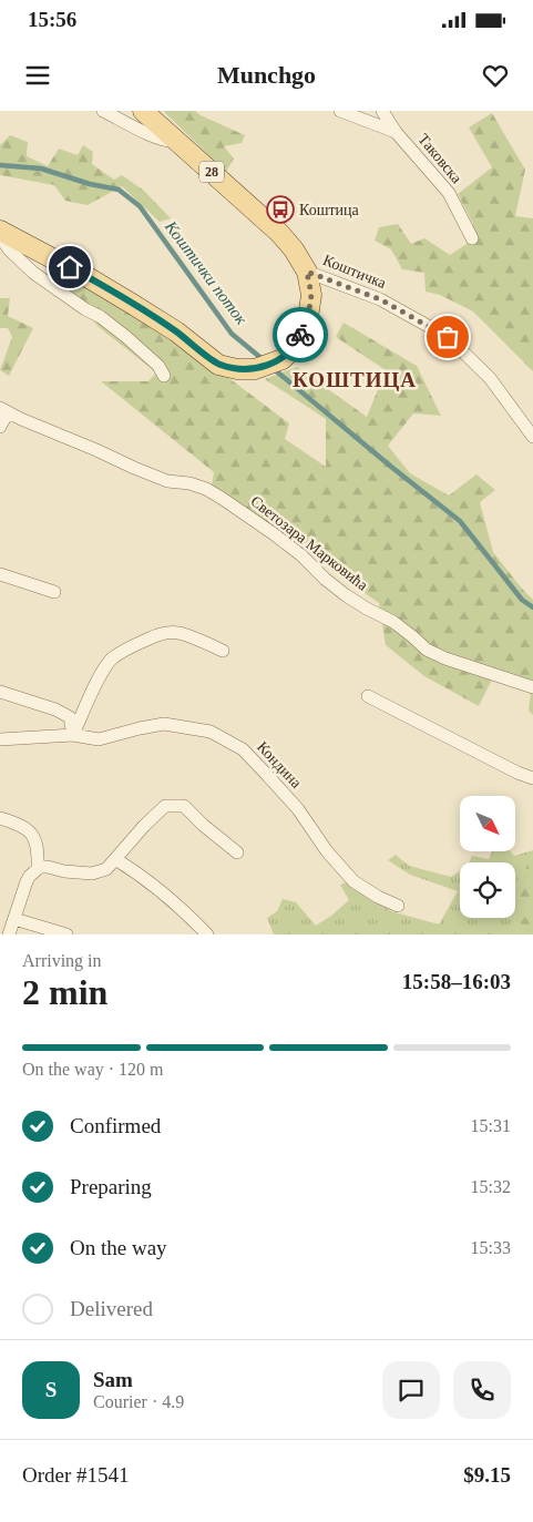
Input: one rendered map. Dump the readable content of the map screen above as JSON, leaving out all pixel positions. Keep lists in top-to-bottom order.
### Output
{
  "streets": {
    "main road": ["28"],
    "street": [
      "Таковска",
      "Коштичка",
      "Светозара Марковића",
      "Кондина"
    ]
  },
  "crossings": [
    ["28", "Коштичка"]
  ],
  "districts": ["КОШТИЦА"],
  "water": ["Коштички поток"],
  "places": {
    "bus stop": ["Коштица"]
  },
  "north": "bottom right",
  "page": {
    "status": "15:56",
    "header": "Munchgo",
    "heading": ["2 min", "Arriving in", "15:58–16:03"],
    "panel": [
      "Sam",
      "Courier · 4.9",
      "Order #1541",
      "$9.15"
    ],
    "bar": "On the way · 120 m",
    "list": [
      ["Confirmed", "15:31"],
      ["Preparing", "15:32"],
      ["On the way", "15:33"],
      "Delivered"
    ],
    "round": "S"
  }
}
